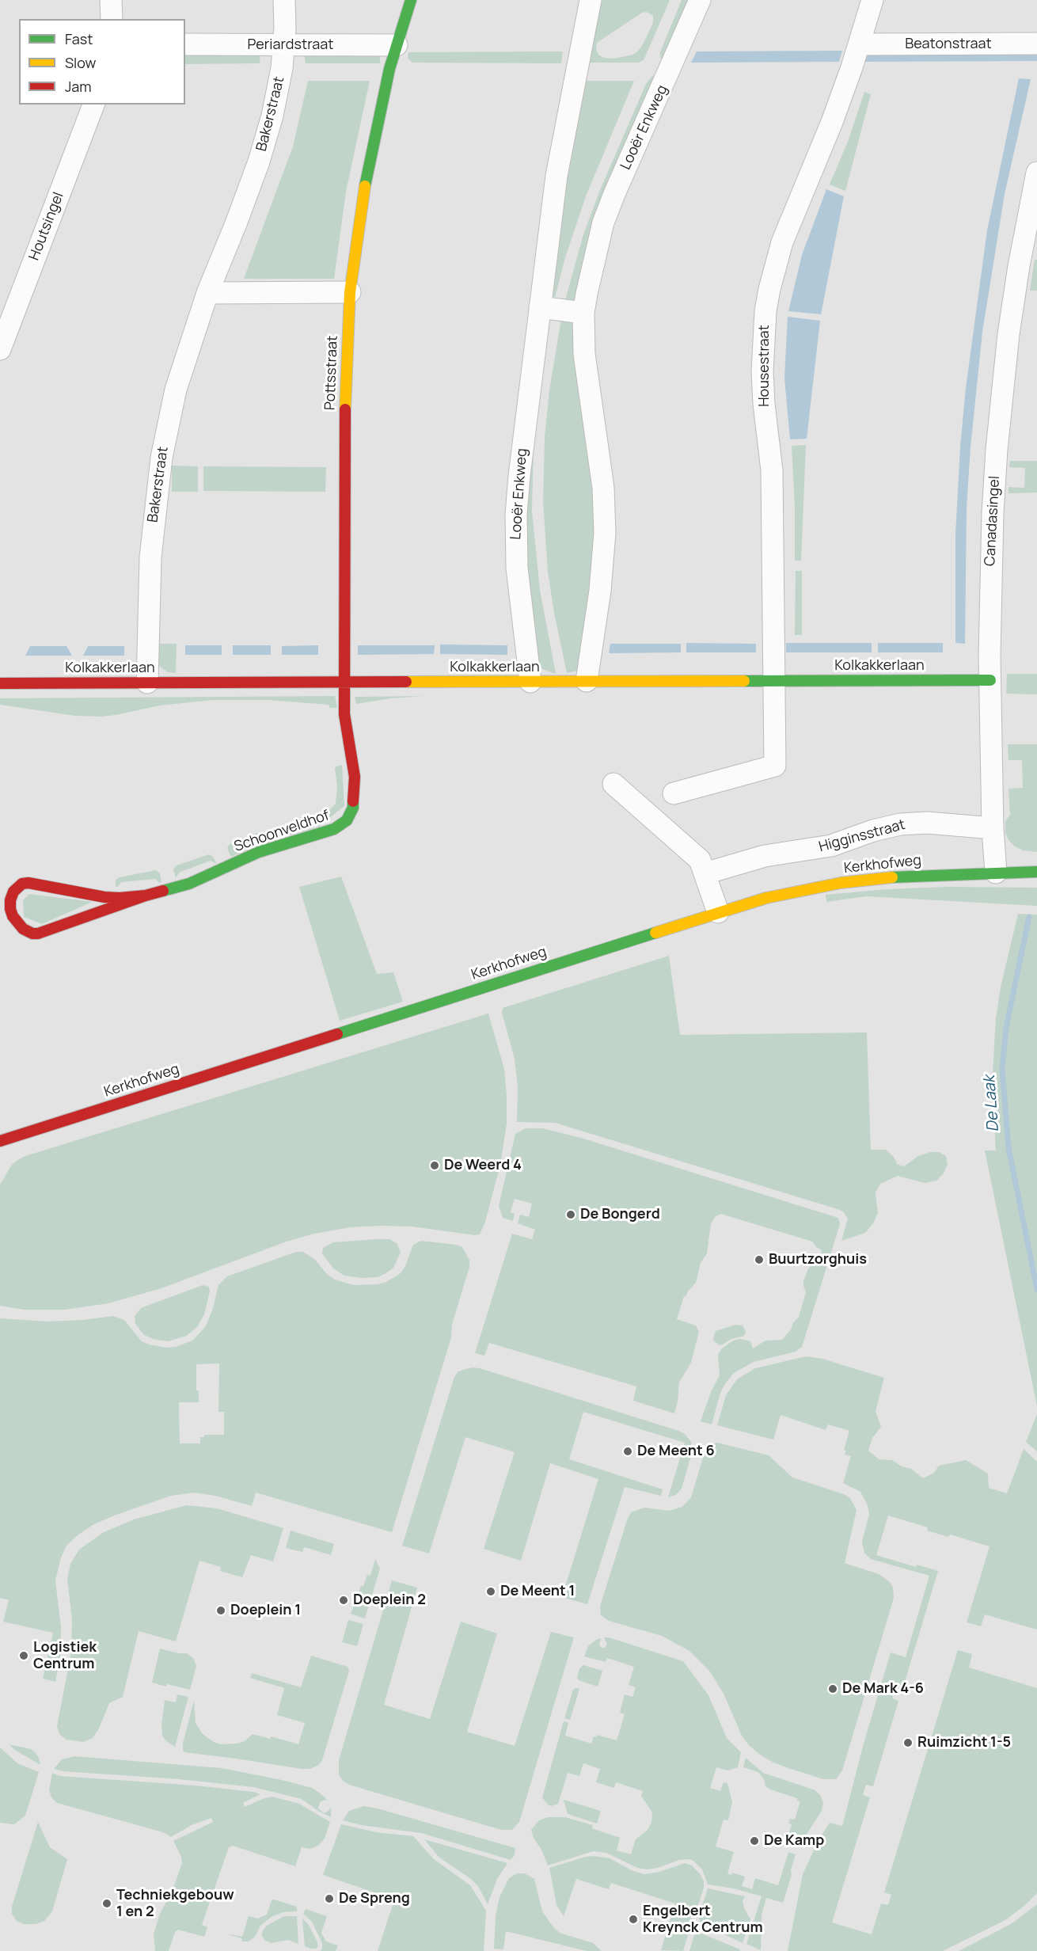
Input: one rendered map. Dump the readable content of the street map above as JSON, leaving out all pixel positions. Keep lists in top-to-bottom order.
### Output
{
  "streets": {
    "street": [
      "Beatonstraat",
      "Periardstraat",
      "Bakerstraat",
      "Looër Enkweg",
      "Houtsingel",
      "Housestraat",
      "Pottsstraat",
      "Canadasingel",
      "Kolkakkerlaan",
      "Schoonveldhof",
      "Higginsstraat",
      "Kerkhofweg"
    ]
  },
  "crossings": [
    ["Beatonstraat", "Housestraat"],
    ["Periardstraat", "Bakerstraat"],
    ["Periardstraat", "Pottsstraat"],
    ["Bakerstraat", "Kolkakkerlaan"],
    ["Looër Enkweg", "Kolkakkerlaan"],
    ["Housestraat", "Kolkakkerlaan"],
    ["Pottsstraat", "Kolkakkerlaan"],
    ["Pottsstraat", "Schoonveldhof"],
    ["Canadasingel", "Kolkakkerlaan"],
    ["Canadasingel", "Higginsstraat"],
    ["Canadasingel", "Kerkhofweg"],
    ["Kolkakkerlaan", "Schoonveldhof"]
  ],
  "water": ["De Laak"],
  "places": [
    "De Weerd 4",
    "De Bongerd",
    "Buurtzorghuis",
    "De Meent 6",
    "De Meent 1",
    "Doeplein 2",
    "Doeplein 1",
    "Logistiek Centrum",
    "De Mark 4-6",
    "Ruimzicht 1-5",
    "De Kamp",
    "De Spreng",
    "Techniekgebouw 1 en 2",
    "Engelbert Kreynck Centrum"
  ],
  "legend": ["Fast", "Slow", "Jam"]
}
